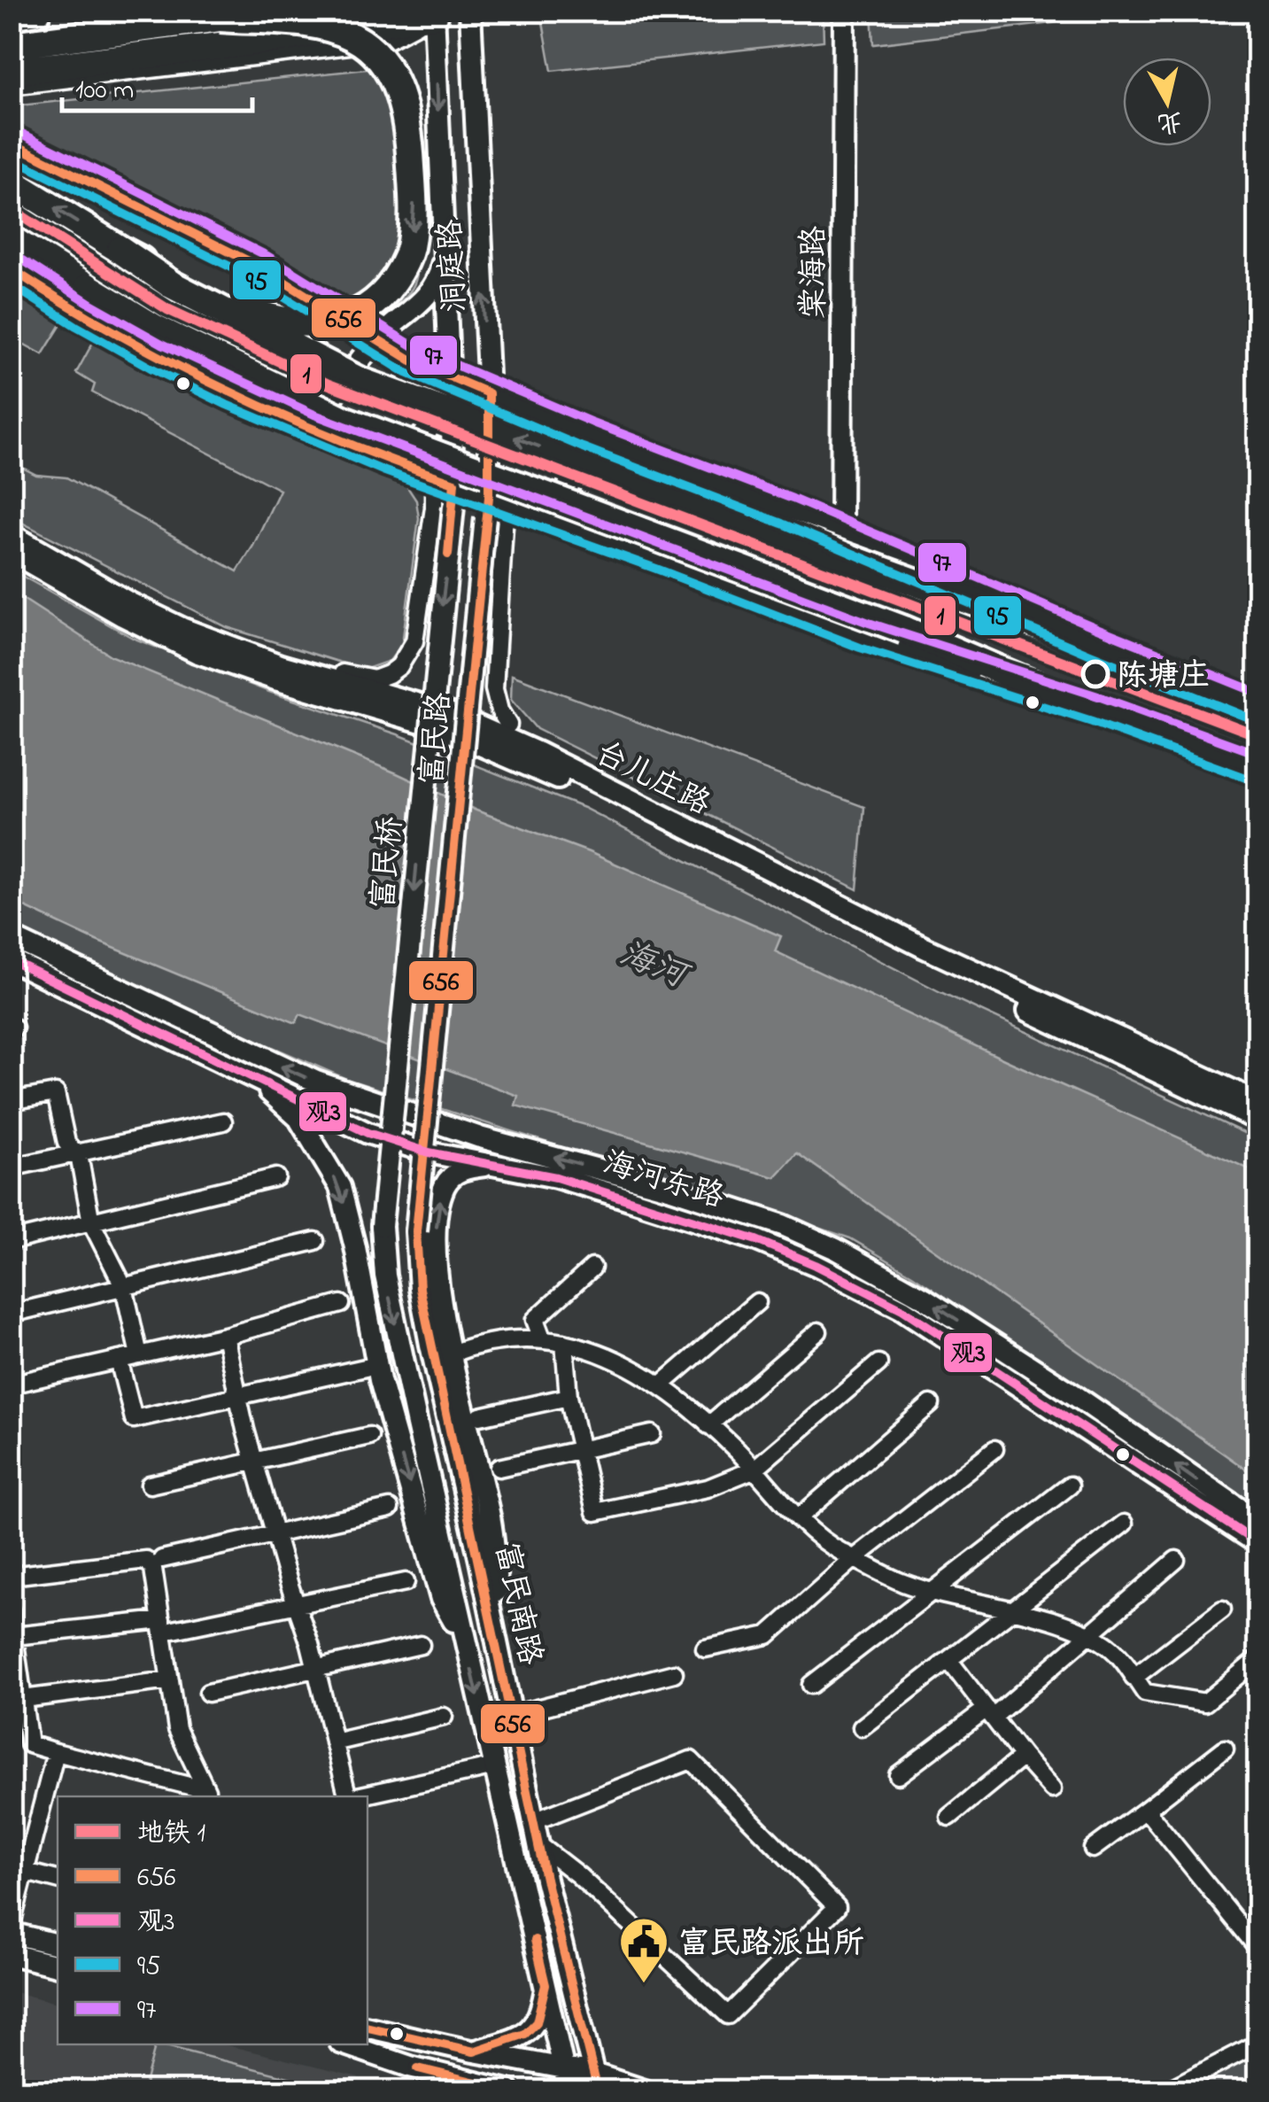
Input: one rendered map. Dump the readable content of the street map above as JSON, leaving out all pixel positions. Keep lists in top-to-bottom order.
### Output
{
  "streets": {
    "main road": [
      "洞庭路",
      "棠海路",
      "富民路",
      "台儿庄路",
      "富民桥",
      "海河东路",
      "富民南路"
    ]
  },
  "crossings": [
    ["洞庭路", "富民路"],
    ["洞庭路", "富民桥"],
    ["富民路", "富民南路"],
    ["富民桥", "富民南路"]
  ],
  "one_way": ["富民桥"],
  "water": ["海河"],
  "places": {
    "other": ["陈塘庄"],
    "public building": ["富民路派出所"]
  },
  "lines": [
    "transit line 97",
    "transit line 656",
    "transit line 95",
    "metro line 1",
    "transit line 观3"
  ],
  "legend": [
    "地铁 1",
    "656",
    "观3",
    "95",
    "97"
  ],
  "scale_bar": "100 m",
  "north": "bottom"
}
